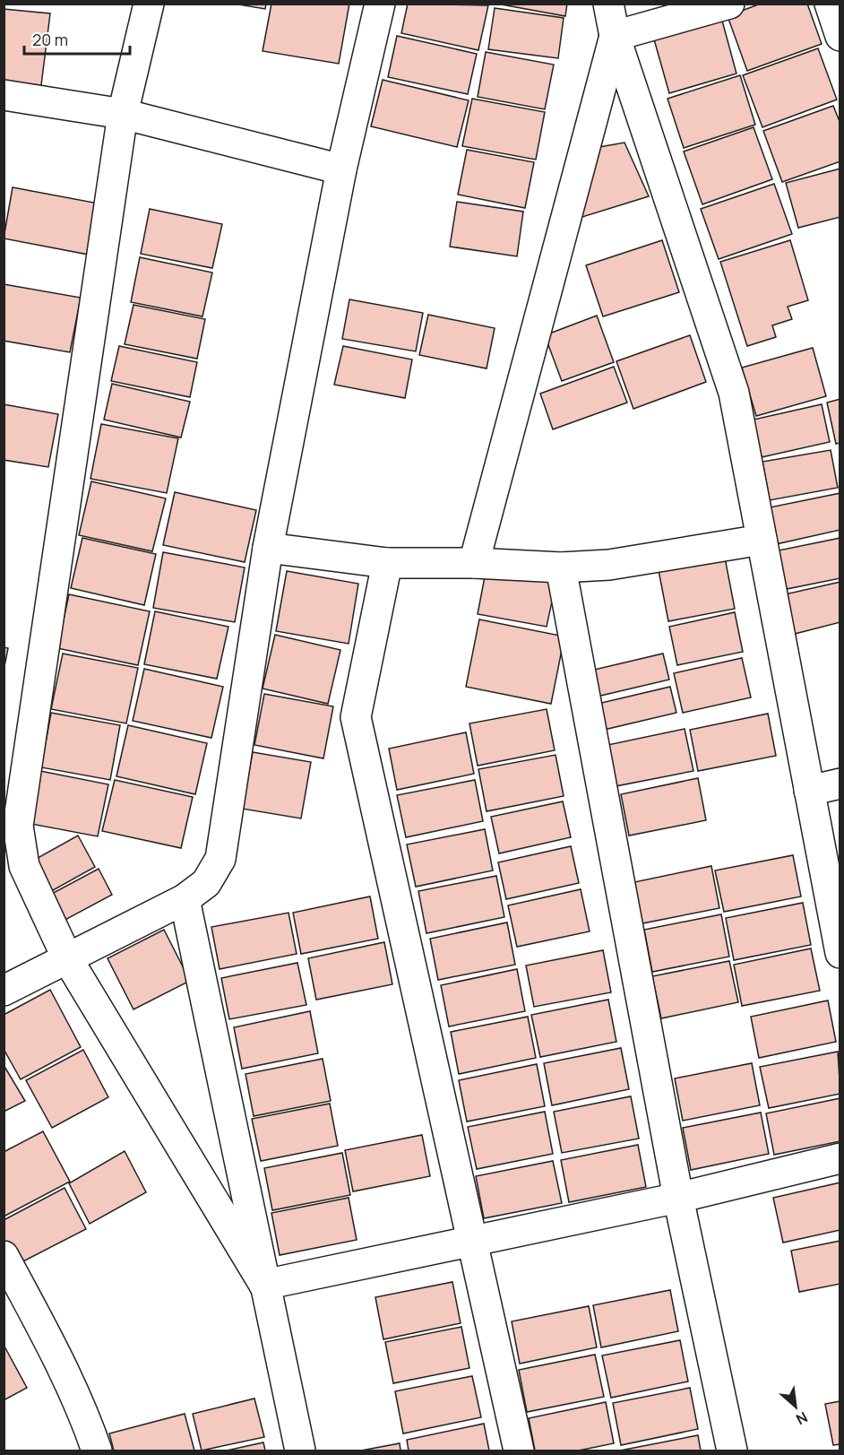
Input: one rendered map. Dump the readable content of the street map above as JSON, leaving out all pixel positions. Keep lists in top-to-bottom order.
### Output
{
  "scale_bar": "20 m",
  "north": "bottom right"
}
